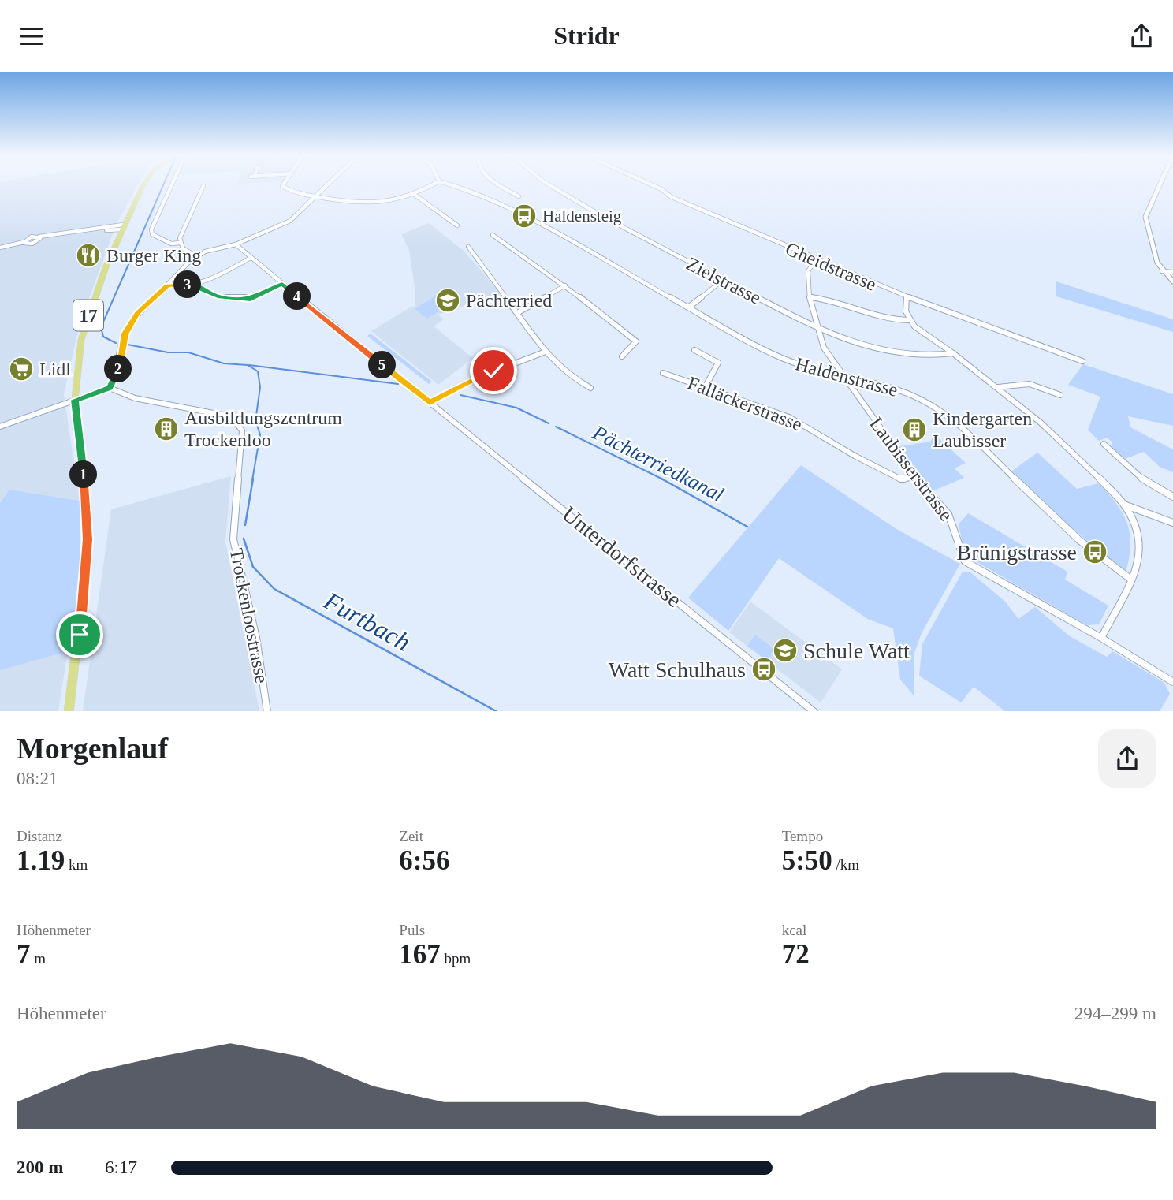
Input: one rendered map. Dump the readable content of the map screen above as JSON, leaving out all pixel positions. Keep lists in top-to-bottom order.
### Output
{
  "streets": {
    "main road": ["17"],
    "street": [
      "Gheidstrasse",
      "Zielstrasse",
      "Haldenstrasse",
      "Falläckerstrasse",
      "Laubisserstrasse",
      "Unterdorfstrasse",
      "Trockenloostrasse"
    ]
  },
  "crossings": [
    ["Gheidstrasse", "Laubisserstrasse"],
    ["Zielstrasse", "Laubisserstrasse"],
    ["Haldenstrasse", "Laubisserstrasse"],
    ["Falläckerstrasse", "Laubisserstrasse"]
  ],
  "water": ["Pächterriedkanal", "Furtbach"],
  "places": {
    "bus stop": ["Haldensteig", "Brünigstrasse", "Watt Schulhaus"],
    "restaurant": ["Burger King"],
    "school or university": ["Pächterried", "Schule Watt"],
    "supermarket": ["Lidl"],
    "building": ["Ausbildungszentrum Trockenloo", "Kindergarten Laubisser"]
  },
  "page": {
    "header": "Stridr",
    "pins": [
      "3",
      "4",
      "5",
      "2",
      "1"
    ],
    "heading": ["Morgenlauf", "08:21"],
    "stats": [
      ["Distanz", "1.19 km"],
      ["Zeit", "6:56"],
      ["Tempo", "5:50 /km"],
      ["Höhenmeter", "7 m"],
      ["Puls", "167 bpm"],
      ["kcal", "72"]
    ],
    "chart": ["Höhenmeter", "294–299 m"],
    "list": [
      {
        "name": "200 m",
        "note": "6:17"
      }
    ]
  }
}
